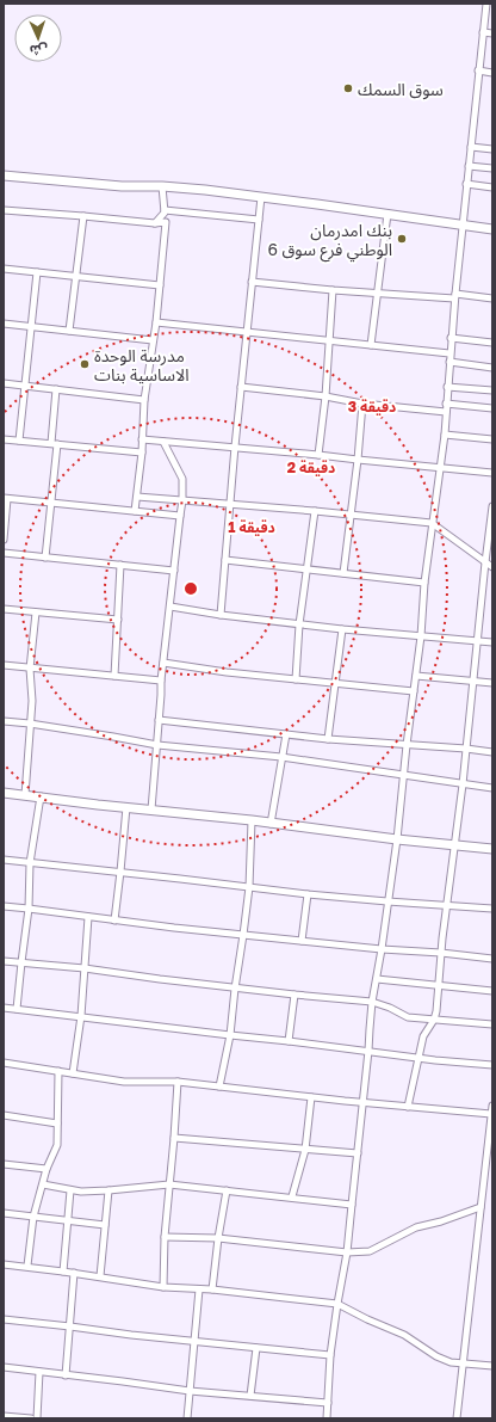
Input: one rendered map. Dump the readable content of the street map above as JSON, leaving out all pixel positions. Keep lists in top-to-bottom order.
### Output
{
  "places": ["سوق السمك", "بنك امدرمان الوطني فرع سوق 6", "مدرسة الوحدة الاساسية بنات"],
  "north": "bottom",
  "rings": ["3 دقيقة", "2 دقيقة", "1 دقيقة"]
}
